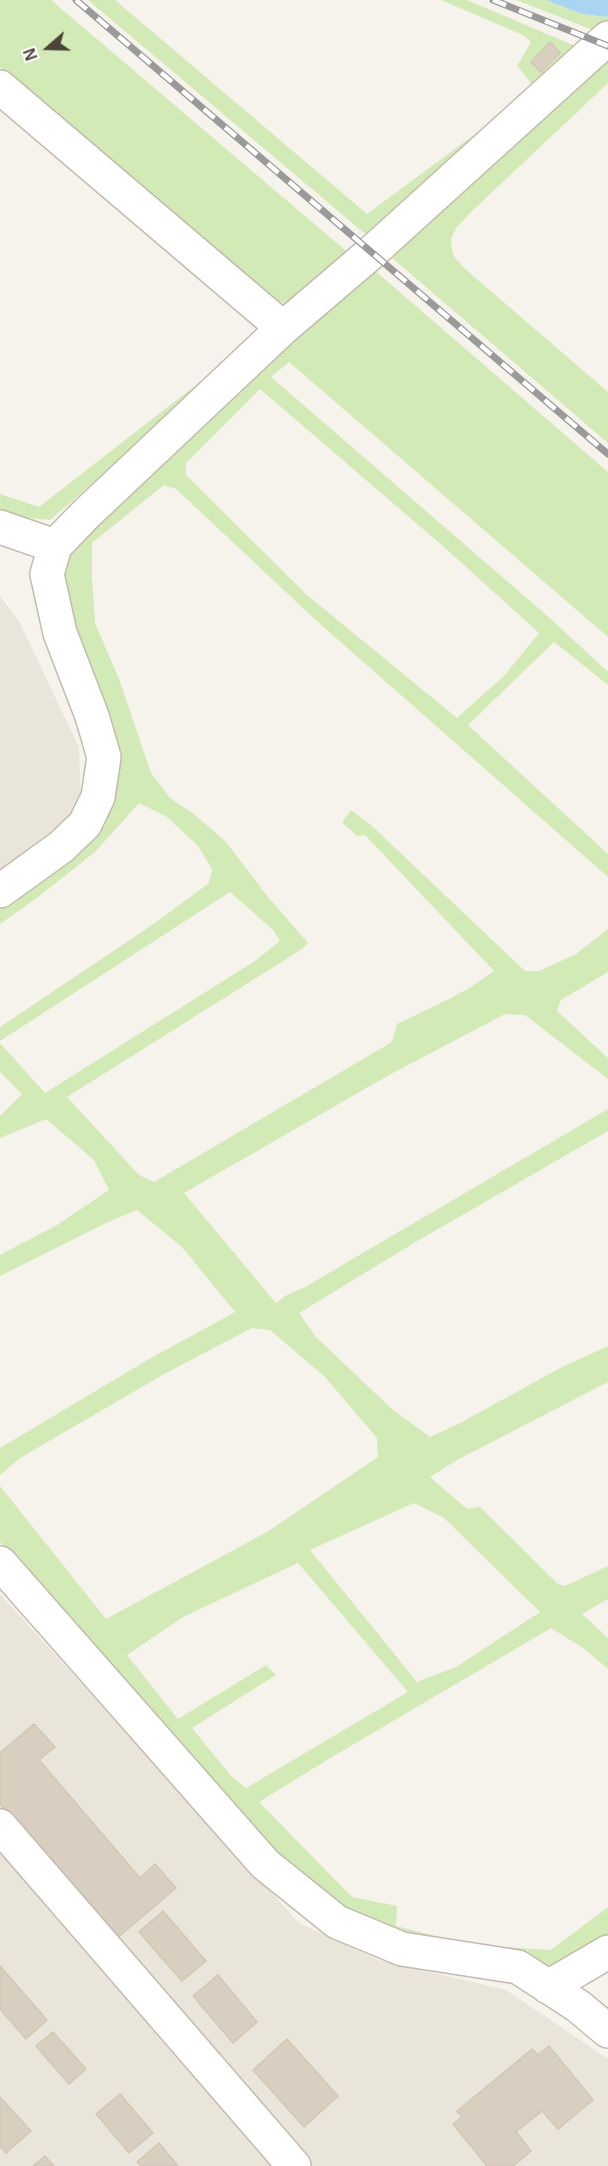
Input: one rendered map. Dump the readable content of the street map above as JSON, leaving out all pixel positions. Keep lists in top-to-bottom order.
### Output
{
  "north": "left"
}
